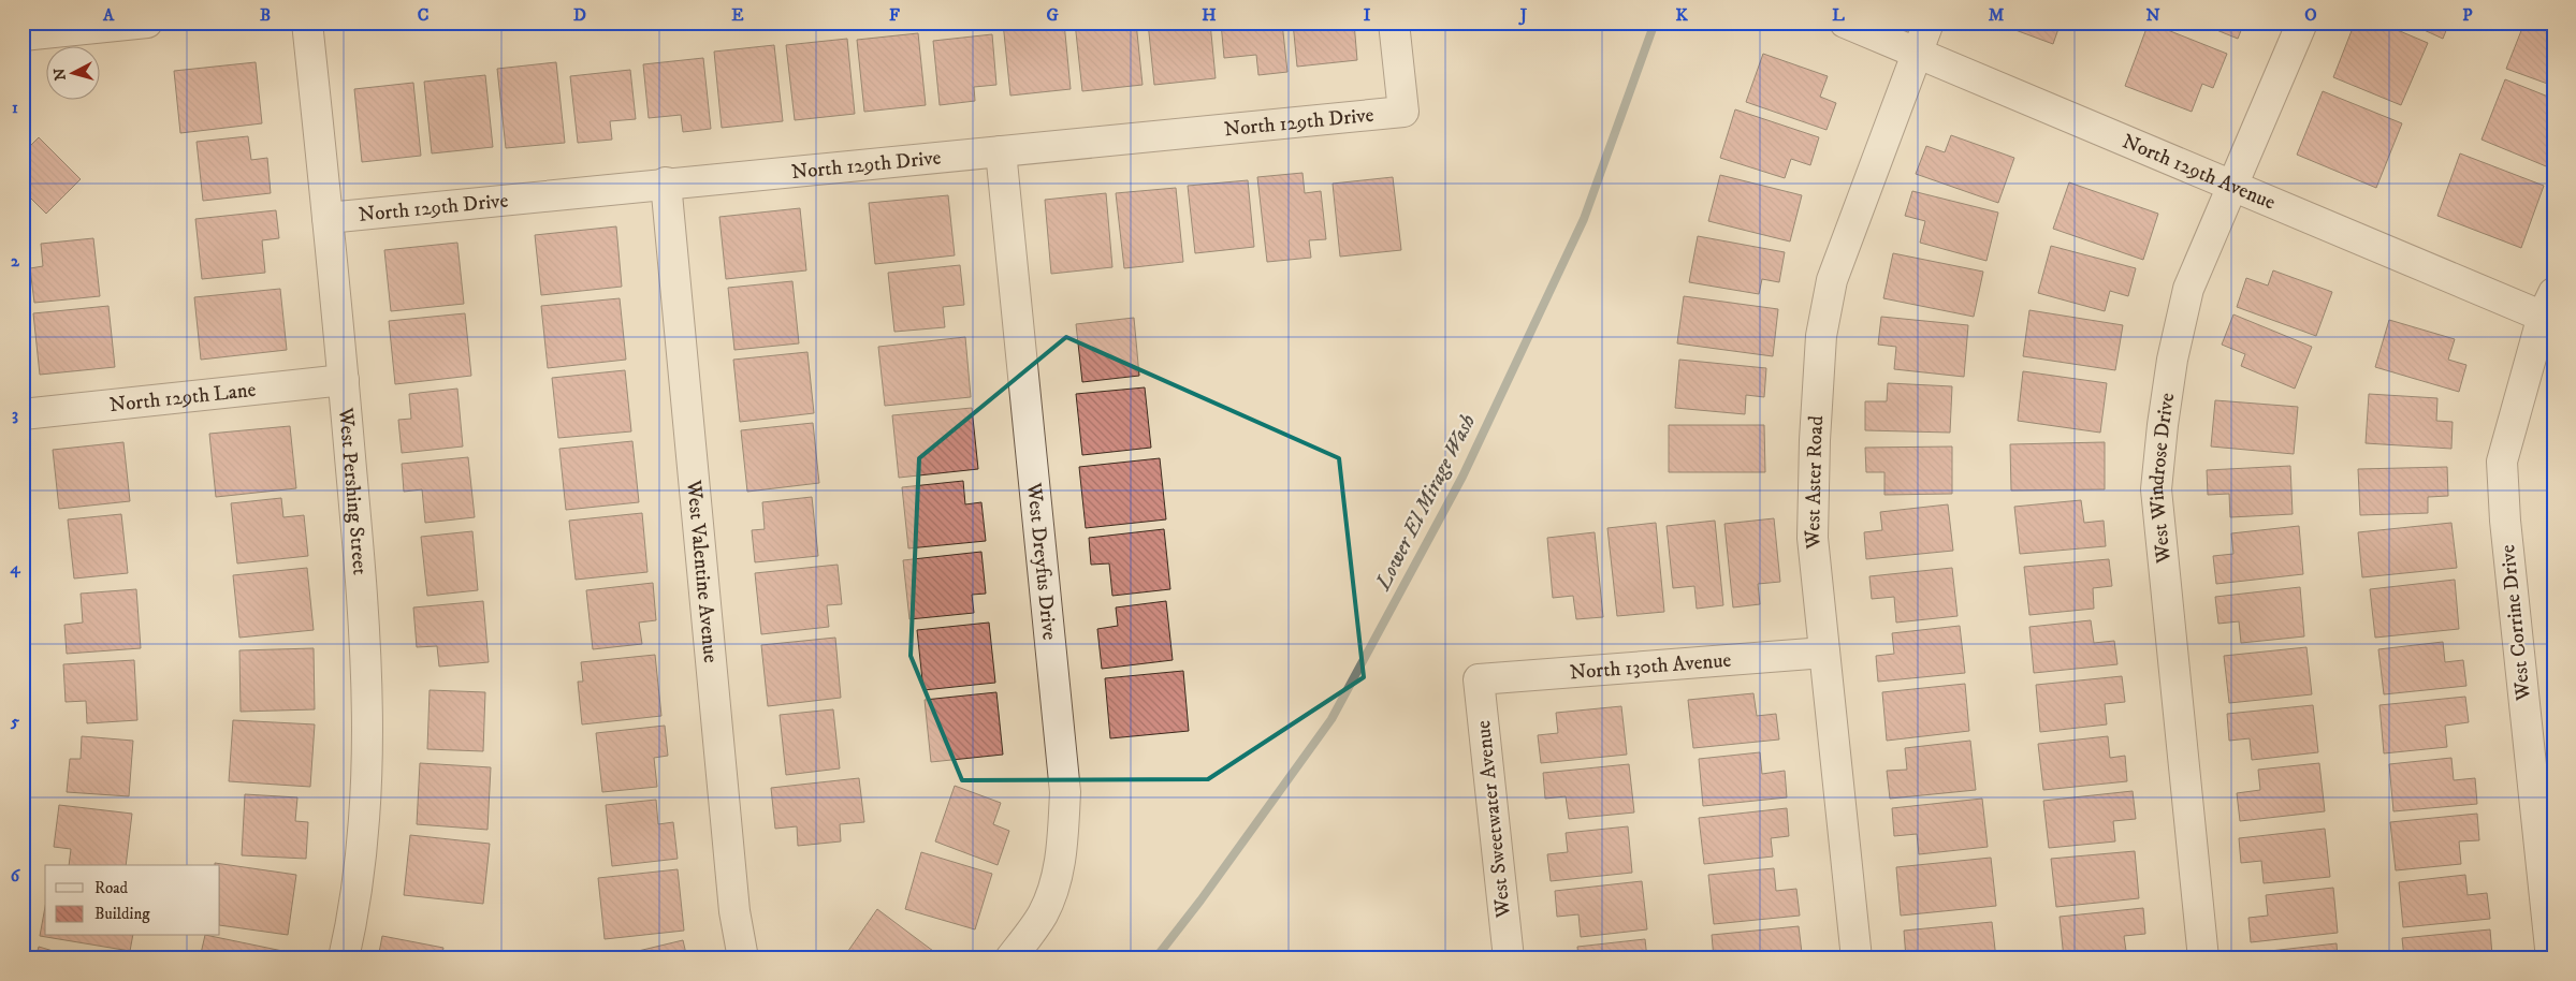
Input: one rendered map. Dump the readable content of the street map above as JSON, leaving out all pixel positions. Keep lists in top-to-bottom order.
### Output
{
  "streets": {
    "street": [
      "North 129th Drive",
      "North 129th Avenue",
      "North 129th Lane",
      "West Windrose Drive",
      "West Aster Road",
      "West Pershing Street",
      "West Dreyfus Drive",
      "West Valentine Avenue",
      "West Corrine Drive",
      "North 130th Avenue",
      "West Sweetwater Avenue"
    ]
  },
  "crossings": [
    ["North 129th Drive", "West Pershing Street"],
    ["North 129th Drive", "West Dreyfus Drive"],
    ["North 129th Drive", "West Valentine Avenue"],
    ["North 129th Avenue", "West Windrose Drive"],
    ["North 129th Avenue", "West Aster Road"],
    ["North 129th Avenue", "West Corrine Drive"],
    ["North 129th Lane", "West Pershing Street"],
    ["West Aster Road", "North 130th Avenue"],
    ["North 130th Avenue", "West Sweetwater Avenue"]
  ],
  "water": ["Lower El Mirage Wash"],
  "legend": ["Road", "Building"],
  "north": "left",
  "grid": {
    "columns": [
      "A",
      "B",
      "C",
      "D",
      "E",
      "F",
      "G",
      "H",
      "I",
      "J",
      "K",
      "L",
      "M",
      "N",
      "O",
      "P"
    ],
    "rows": [
      "1",
      "2",
      "3",
      "4",
      "5",
      "6"
    ]
  }
}
